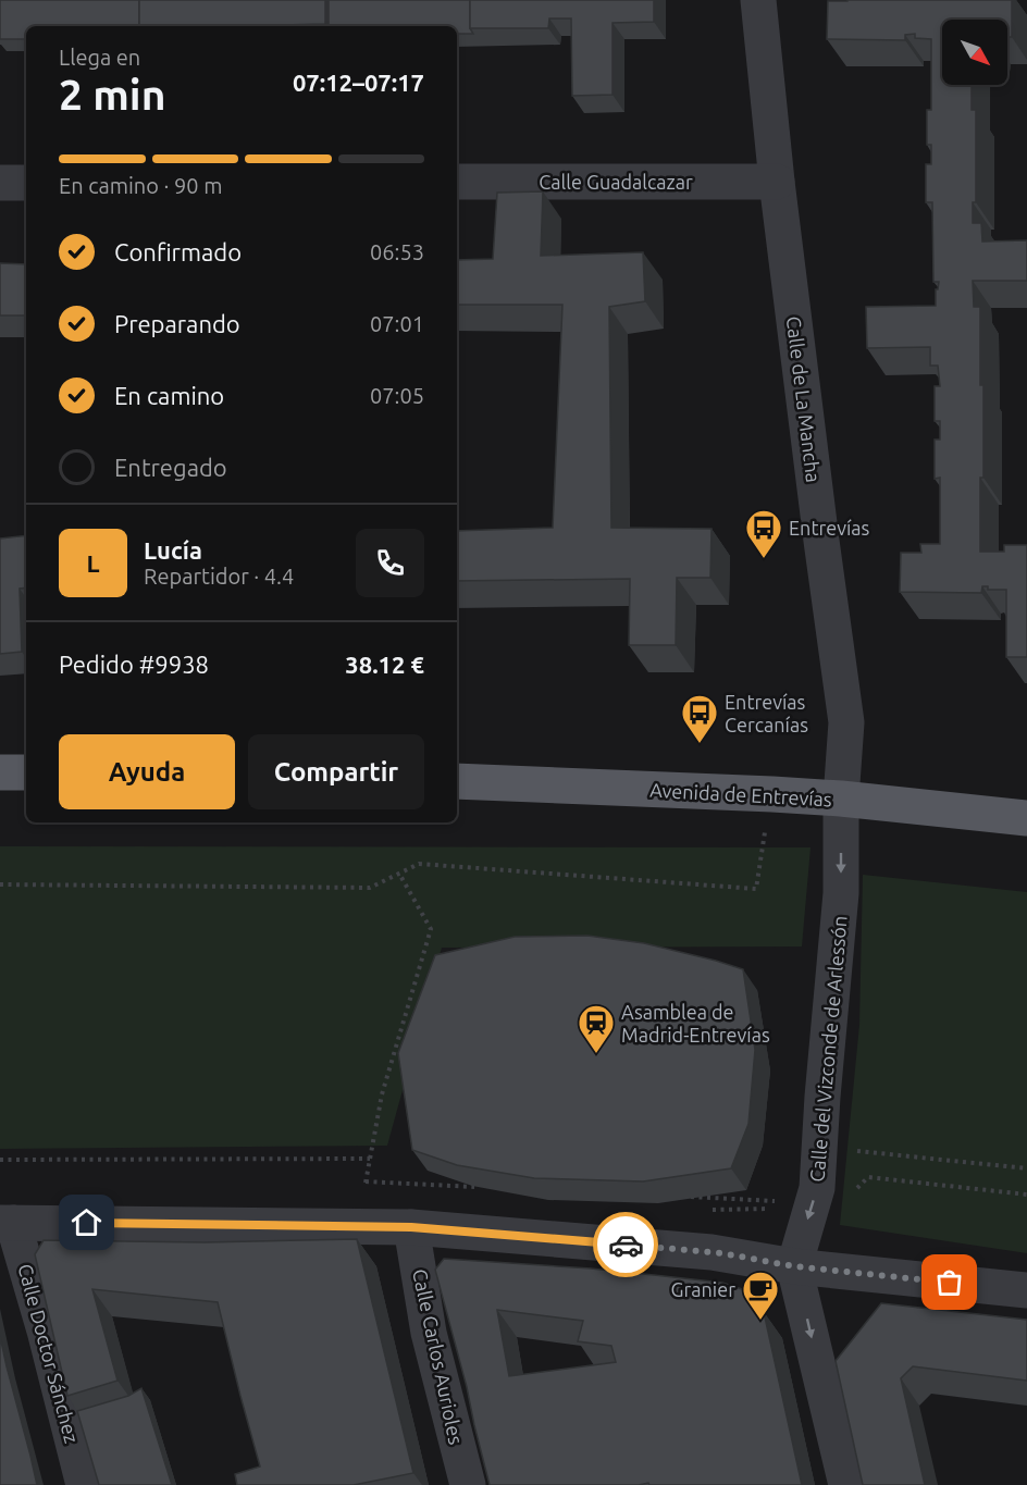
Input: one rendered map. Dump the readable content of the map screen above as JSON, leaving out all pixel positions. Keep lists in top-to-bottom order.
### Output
{
  "streets": {
    "main road": ["Avenida de Entrevías"],
    "street": [
      "Calle Guadalcazar",
      "Calle de La Mancha",
      "Calle del Vizconde de Arlessón",
      "Calle Doctor Sánchez",
      "Calle Carlos Aurioles"
    ]
  },
  "crossings": [
    ["Calle Guadalcazar", "Calle de La Mancha"],
    ["Calle de La Mancha", "Avenida de Entrevías"],
    ["Calle de La Mancha", "Calle del Vizconde de Arlessón"],
    ["Avenida de Entrevías", "Calle del Vizconde de Arlessón"]
  ],
  "one_way": ["Calle del Vizconde de Arlessón"],
  "places": {
    "bus stop": ["Entrevías", "Entrevías Cercanías"],
    "station": ["Asamblea de Madrid-Entrevías"],
    "cafe": ["Granier"]
  },
  "north": "bottom right",
  "page": {
    "heading": ["2 min", "Llega en", "07:12–07:17"],
    "panel": [
      "Lucía",
      "Repartidor · 4.4",
      "Pedido #9938",
      "38.12 €"
    ],
    "bar": "En camino · 90 m",
    "list": [
      ["Confirmado", "06:53"],
      ["Preparando", "07:01"],
      ["En camino", "07:05"],
      "Entregado"
    ],
    "round": "L",
    "buttons": ["Ayuda", "Compartir"]
  }
}
